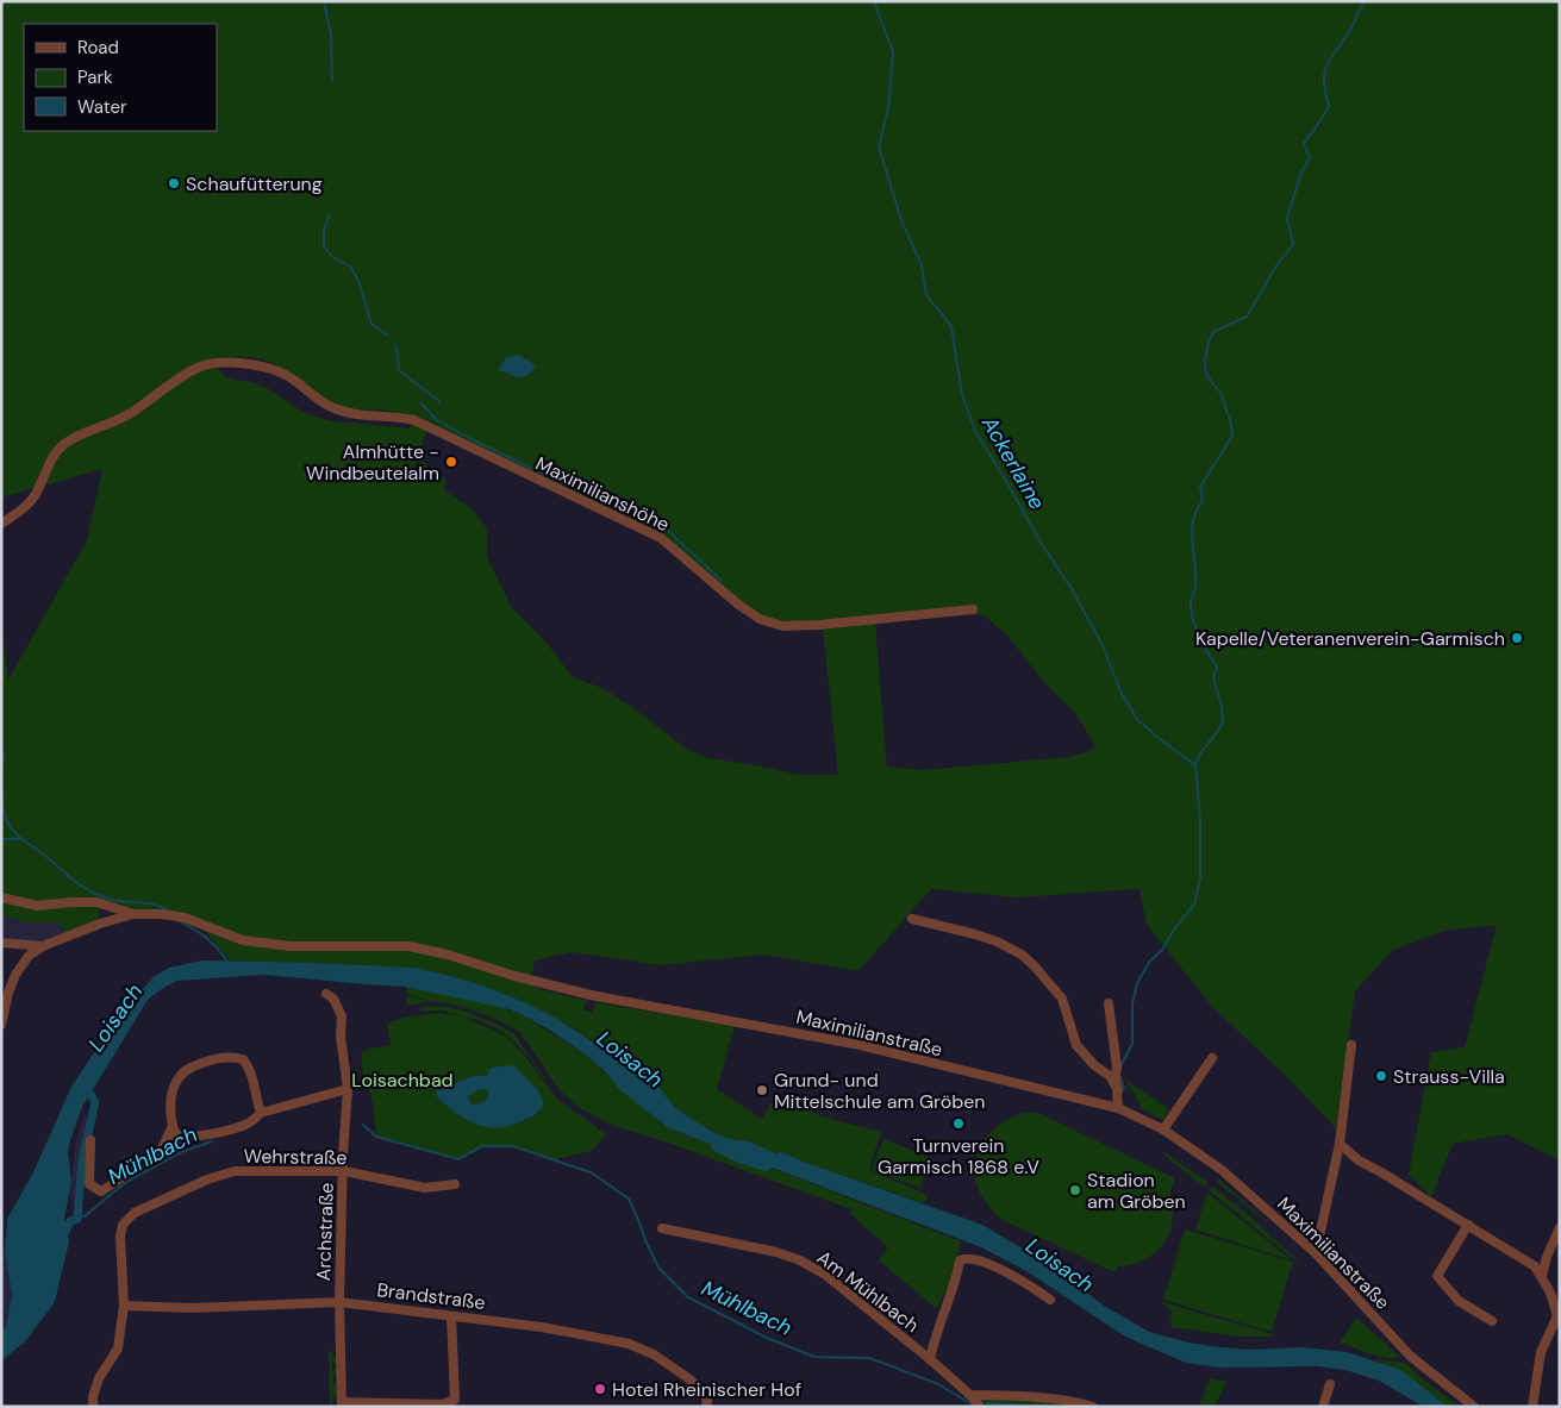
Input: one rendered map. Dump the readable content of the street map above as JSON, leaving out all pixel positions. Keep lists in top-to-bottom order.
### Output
{
  "streets": {
    "street": [
      "Maximilianshöhe",
      "Maximilianstraße",
      "Wehrstraße",
      "Archstraße",
      "Am Mühlbach",
      "Brandstraße"
    ]
  },
  "crossings": [
    ["Wehrstraße", "Archstraße"],
    ["Wehrstraße", "Brandstraße"],
    ["Archstraße", "Brandstraße"]
  ],
  "water": ["Ackerlaine", "Loisach", "Mühlbach"],
  "parks": ["Loisachbad"],
  "places": [
    "Schaufütterung",
    "Almhütte - Windbeutelalm",
    "Kapelle/Veteranenverein-Garmisch",
    "Strauss-Villa",
    "Grund- und Mittelschule am Gröben",
    "Turnverein Garmisch 1868 e.V",
    "Stadion am Gröben",
    "Hotel Rheinischer Hof"
  ],
  "legend": ["Road", "Park", "Water"]
}
